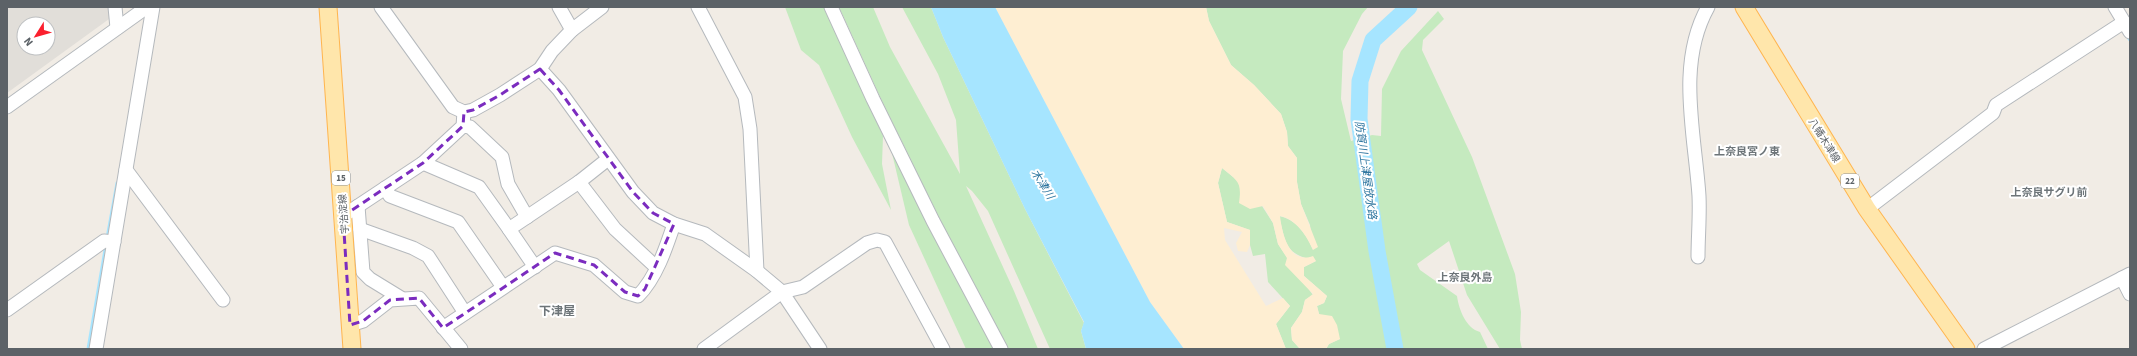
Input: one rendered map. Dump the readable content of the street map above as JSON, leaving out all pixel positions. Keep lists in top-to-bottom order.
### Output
{
  "streets": {
    "main road": [
      "八幡木津線",
      "15",
      "22",
      "宇治淀線"
    ]
  },
  "districts": [
    "上奈良宮ノ東",
    "上奈良サグリ前",
    "上奈良外島",
    "下津屋"
  ],
  "water": ["防賀川上津屋放水路", "木津川"],
  "north": "bottom left"
}
